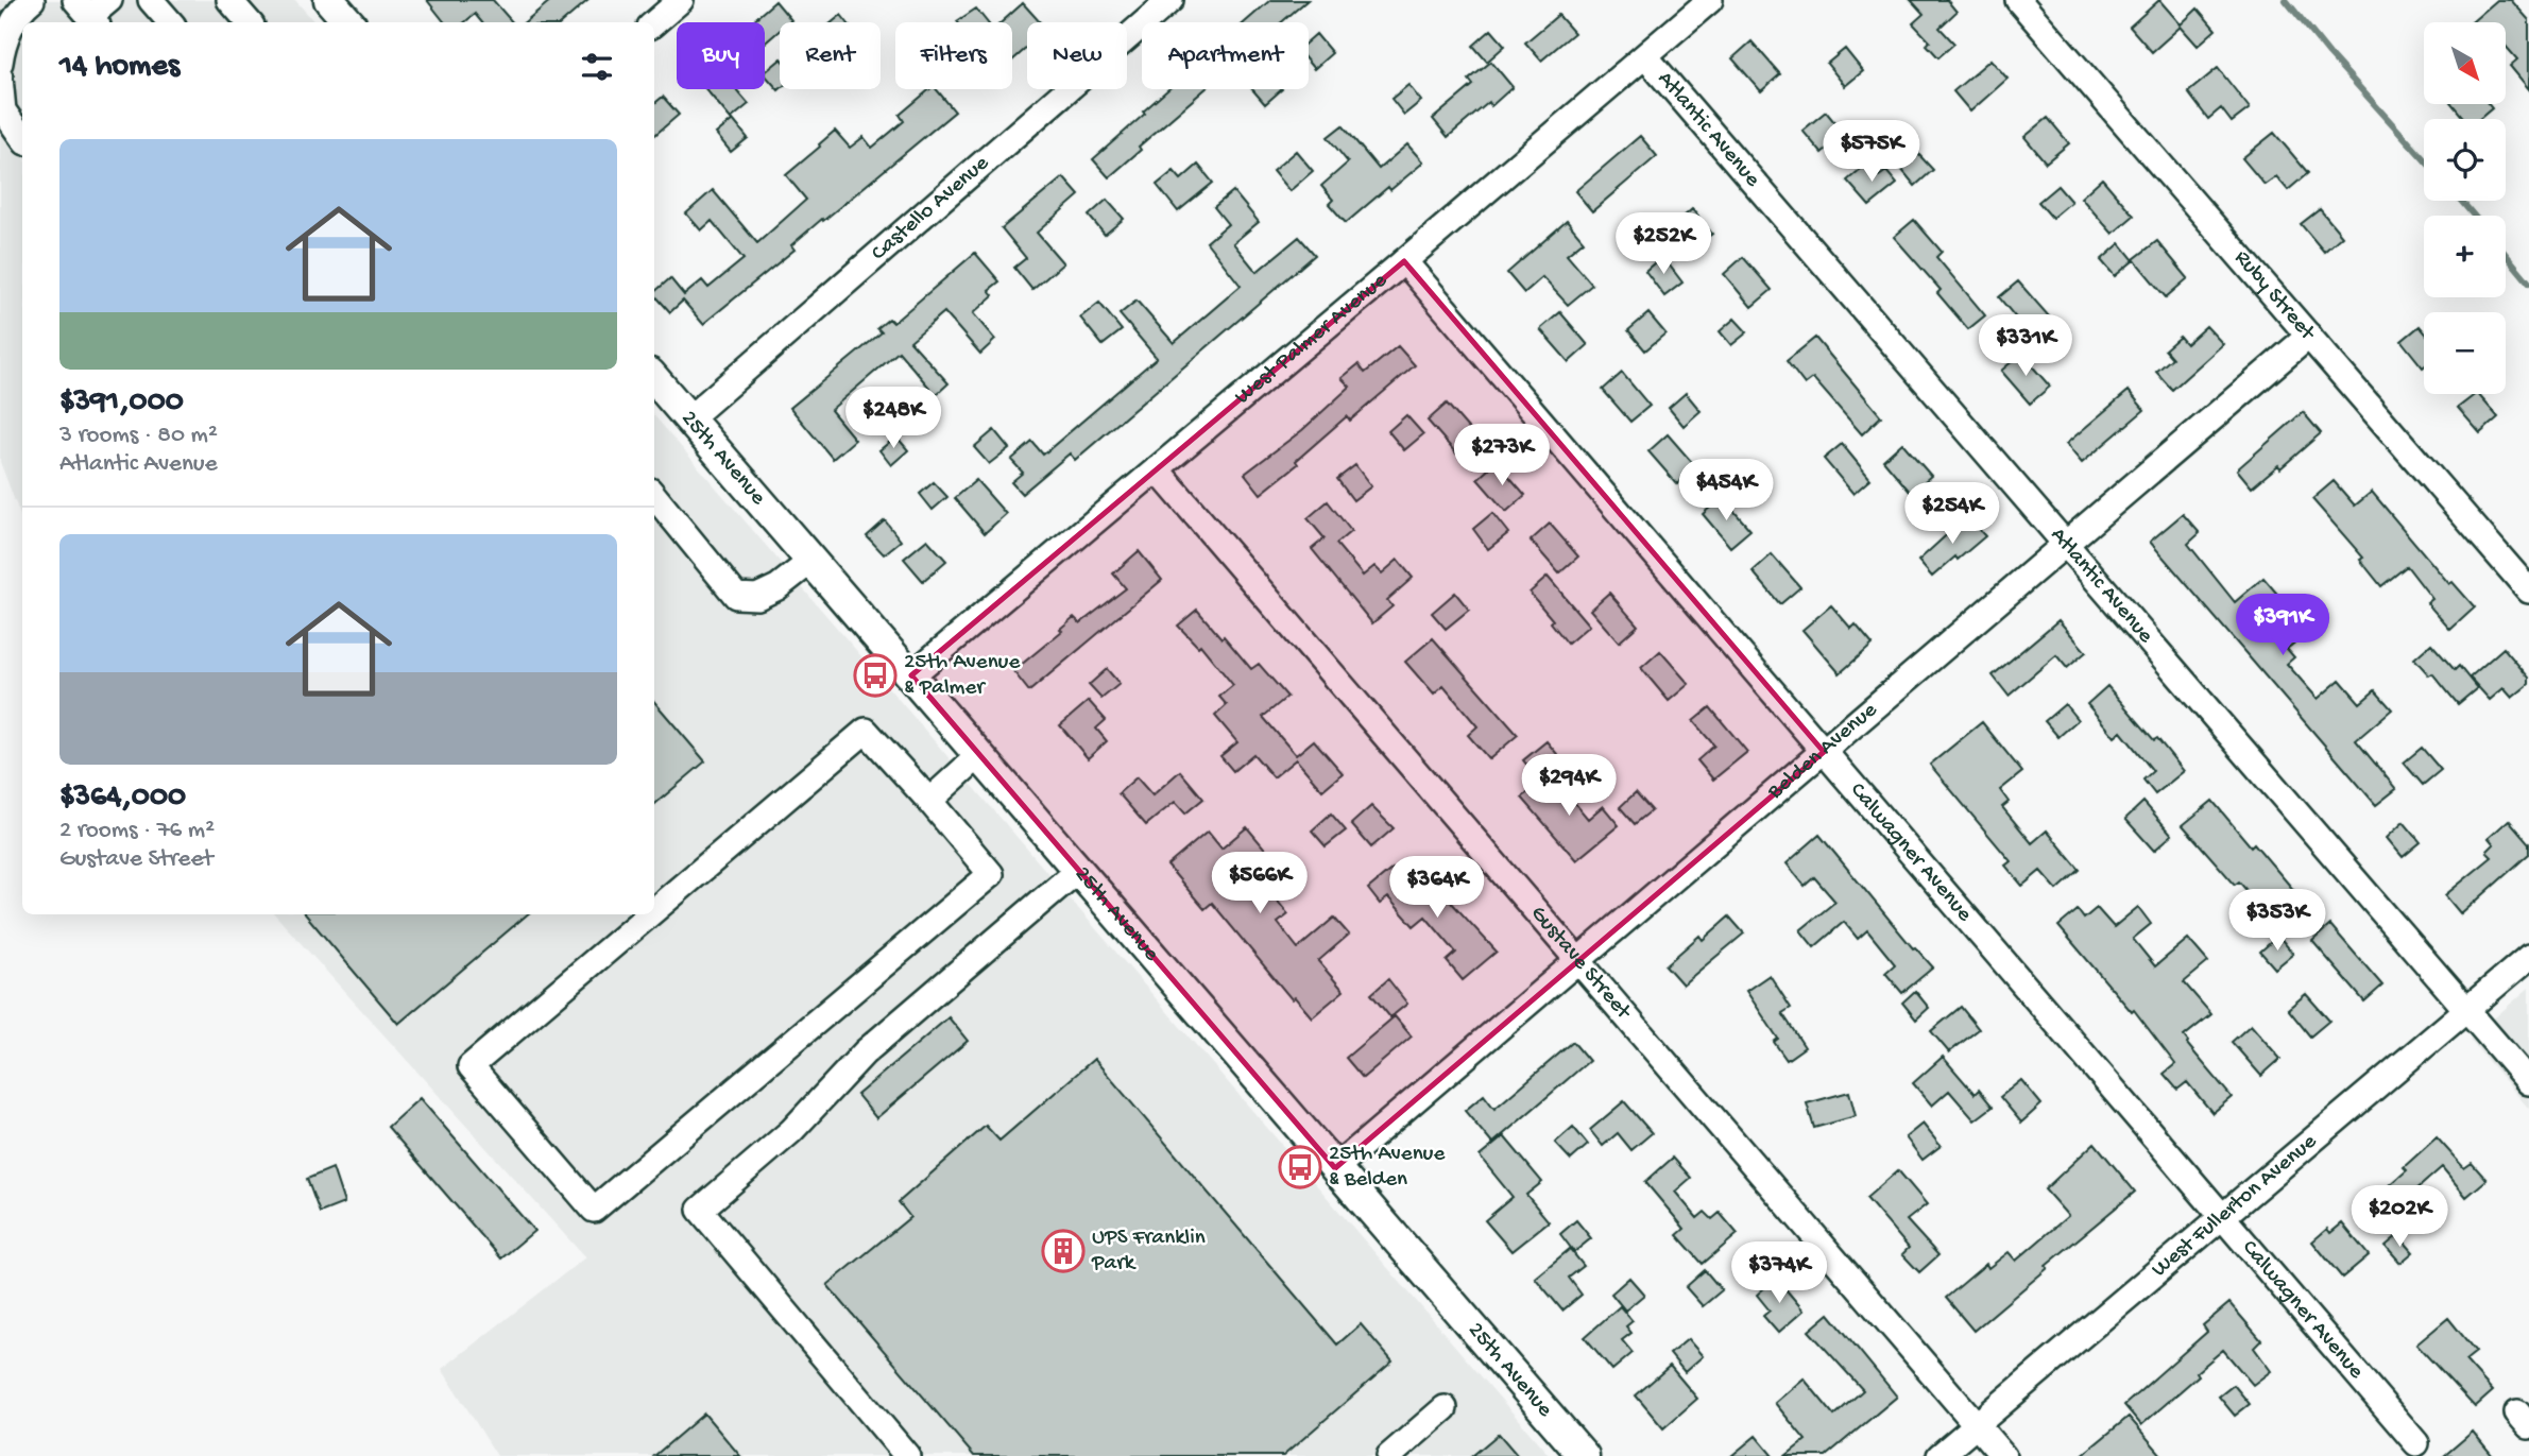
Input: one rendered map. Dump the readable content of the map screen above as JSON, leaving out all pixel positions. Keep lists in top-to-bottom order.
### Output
{
  "streets": {
    "main road": ["25th Avenue"],
    "street": [
      "Atlantic Avenue",
      "Castello Avenue",
      "Ruby Street",
      "West Palmer Avenue",
      "Belden Avenue",
      "Calwagner Avenue",
      "Gustave Street",
      "West Fullerton Avenue"
    ]
  },
  "crossings": [
    ["Atlantic Avenue", "West Palmer Avenue"],
    ["Atlantic Avenue", "Belden Avenue"],
    ["Atlantic Avenue", "West Fullerton Avenue"],
    ["Castello Avenue", "25th Avenue"],
    ["Ruby Street", "Belden Avenue"],
    ["West Palmer Avenue", "25th Avenue"],
    ["West Palmer Avenue", "Calwagner Avenue"],
    ["West Palmer Avenue", "Gustave Street"],
    ["25th Avenue", "Belden Avenue"],
    ["Belden Avenue", "Calwagner Avenue"],
    ["Belden Avenue", "Gustave Street"],
    ["Calwagner Avenue", "West Fullerton Avenue"],
    ["Gustave Street", "West Fullerton Avenue"]
  ],
  "places": {
    "bus stop": ["25th Avenue & Palmer", "25th Avenue & Belden"],
    "building": ["UPS Franklin Park"]
  },
  "north": "bottom right",
  "page": {
    "map_buttons": ["+", "−"],
    "chip": [
      "Buy",
      "Rent",
      "Filters",
      "New",
      "Apartment"
    ],
    "heading": "14 homes",
    "list": [
      {
        "name": "$391,000",
        "note": "3 rooms · 80 m² · Atlantic Avenue"
      },
      {
        "name": "$364,000",
        "note": "2 rooms · 76 m² · Gustave Street"
      }
    ],
    "price": [
      "$575K",
      "$252K",
      "$331K",
      "$248K",
      "$273K",
      "$454K",
      "$254K",
      "$391K",
      "$294K",
      "$566K",
      "$364K",
      "$353K",
      "$202K",
      "$374K"
    ]
  }
}
